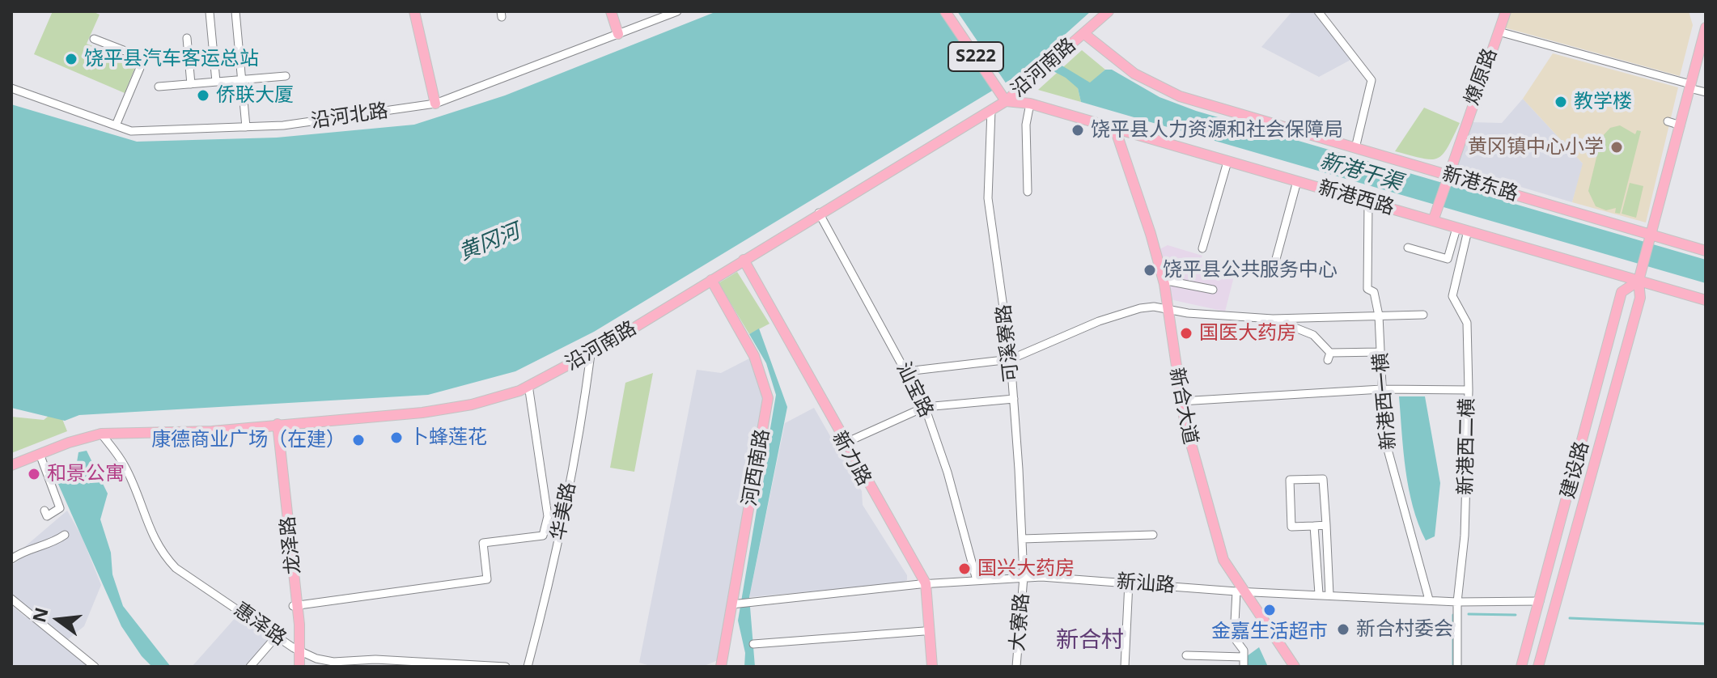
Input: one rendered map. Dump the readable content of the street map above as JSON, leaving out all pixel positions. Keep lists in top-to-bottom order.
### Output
{
  "streets": {
    "main road": [
      "S222",
      "沿河南路",
      "燎原路",
      "新港东路",
      "新港西路",
      "新合大道",
      "新力路",
      "河西南路",
      "建设路",
      "龙泽路"
    ],
    "street": [
      "沿河北路",
      "可溪寮路",
      "汕宝路",
      "新港西一横",
      "新港西二横",
      "华美路",
      "新汕路",
      "大寮路",
      "惠泽路"
    ]
  },
  "crossings": [
    ["S222", "沿河南路"],
    ["S222", "新港西路"],
    ["沿河南路", "新港东路"],
    ["沿河南路", "新港西路"],
    ["沿河南路", "可溪寮路"],
    ["沿河南路", "汕宝路"],
    ["沿河南路", "新力路"],
    ["沿河南路", "河西南路"],
    ["沿河南路", "华美路"],
    ["沿河南路", "龙泽路"],
    ["沿河南路", "惠泽路"],
    ["燎原路", "新港东路"],
    ["燎原路", "新港西路"],
    ["新港东路", "建设路"],
    ["新港西路", "新港西一横"],
    ["新港西路", "新合大道"],
    ["新港西路", "新港西二横"],
    ["新港西路", "建设路"],
    ["可溪寮路", "新汕路"],
    ["可溪寮路", "大寮路"],
    ["汕宝路", "新汕路"],
    ["新港西一横", "新汕路"],
    ["新合大道", "新汕路"],
    ["新港西二横", "新汕路"],
    ["新力路", "新汕路"],
    ["河西南路", "新汕路"],
    ["建设路", "新汕路"],
    ["龙泽路", "惠泽路"],
    ["新汕路", "大寮路"]
  ],
  "districts": ["新合村"],
  "water": ["新港干渠", "黄冈河"],
  "places": [
    "饶平县汽车客运总站",
    "侨联大厦",
    "教学楼",
    "饶平县人力资源和社会保障局",
    "黄冈镇中心小学",
    "饶平县公共服务中心",
    "国医大药房",
    "卜蜂莲花",
    "康德商业广场（在建）",
    "和景公寓",
    "国兴大药房",
    "金嘉生活超市",
    "新合村委会"
  ],
  "north": "left"
}
